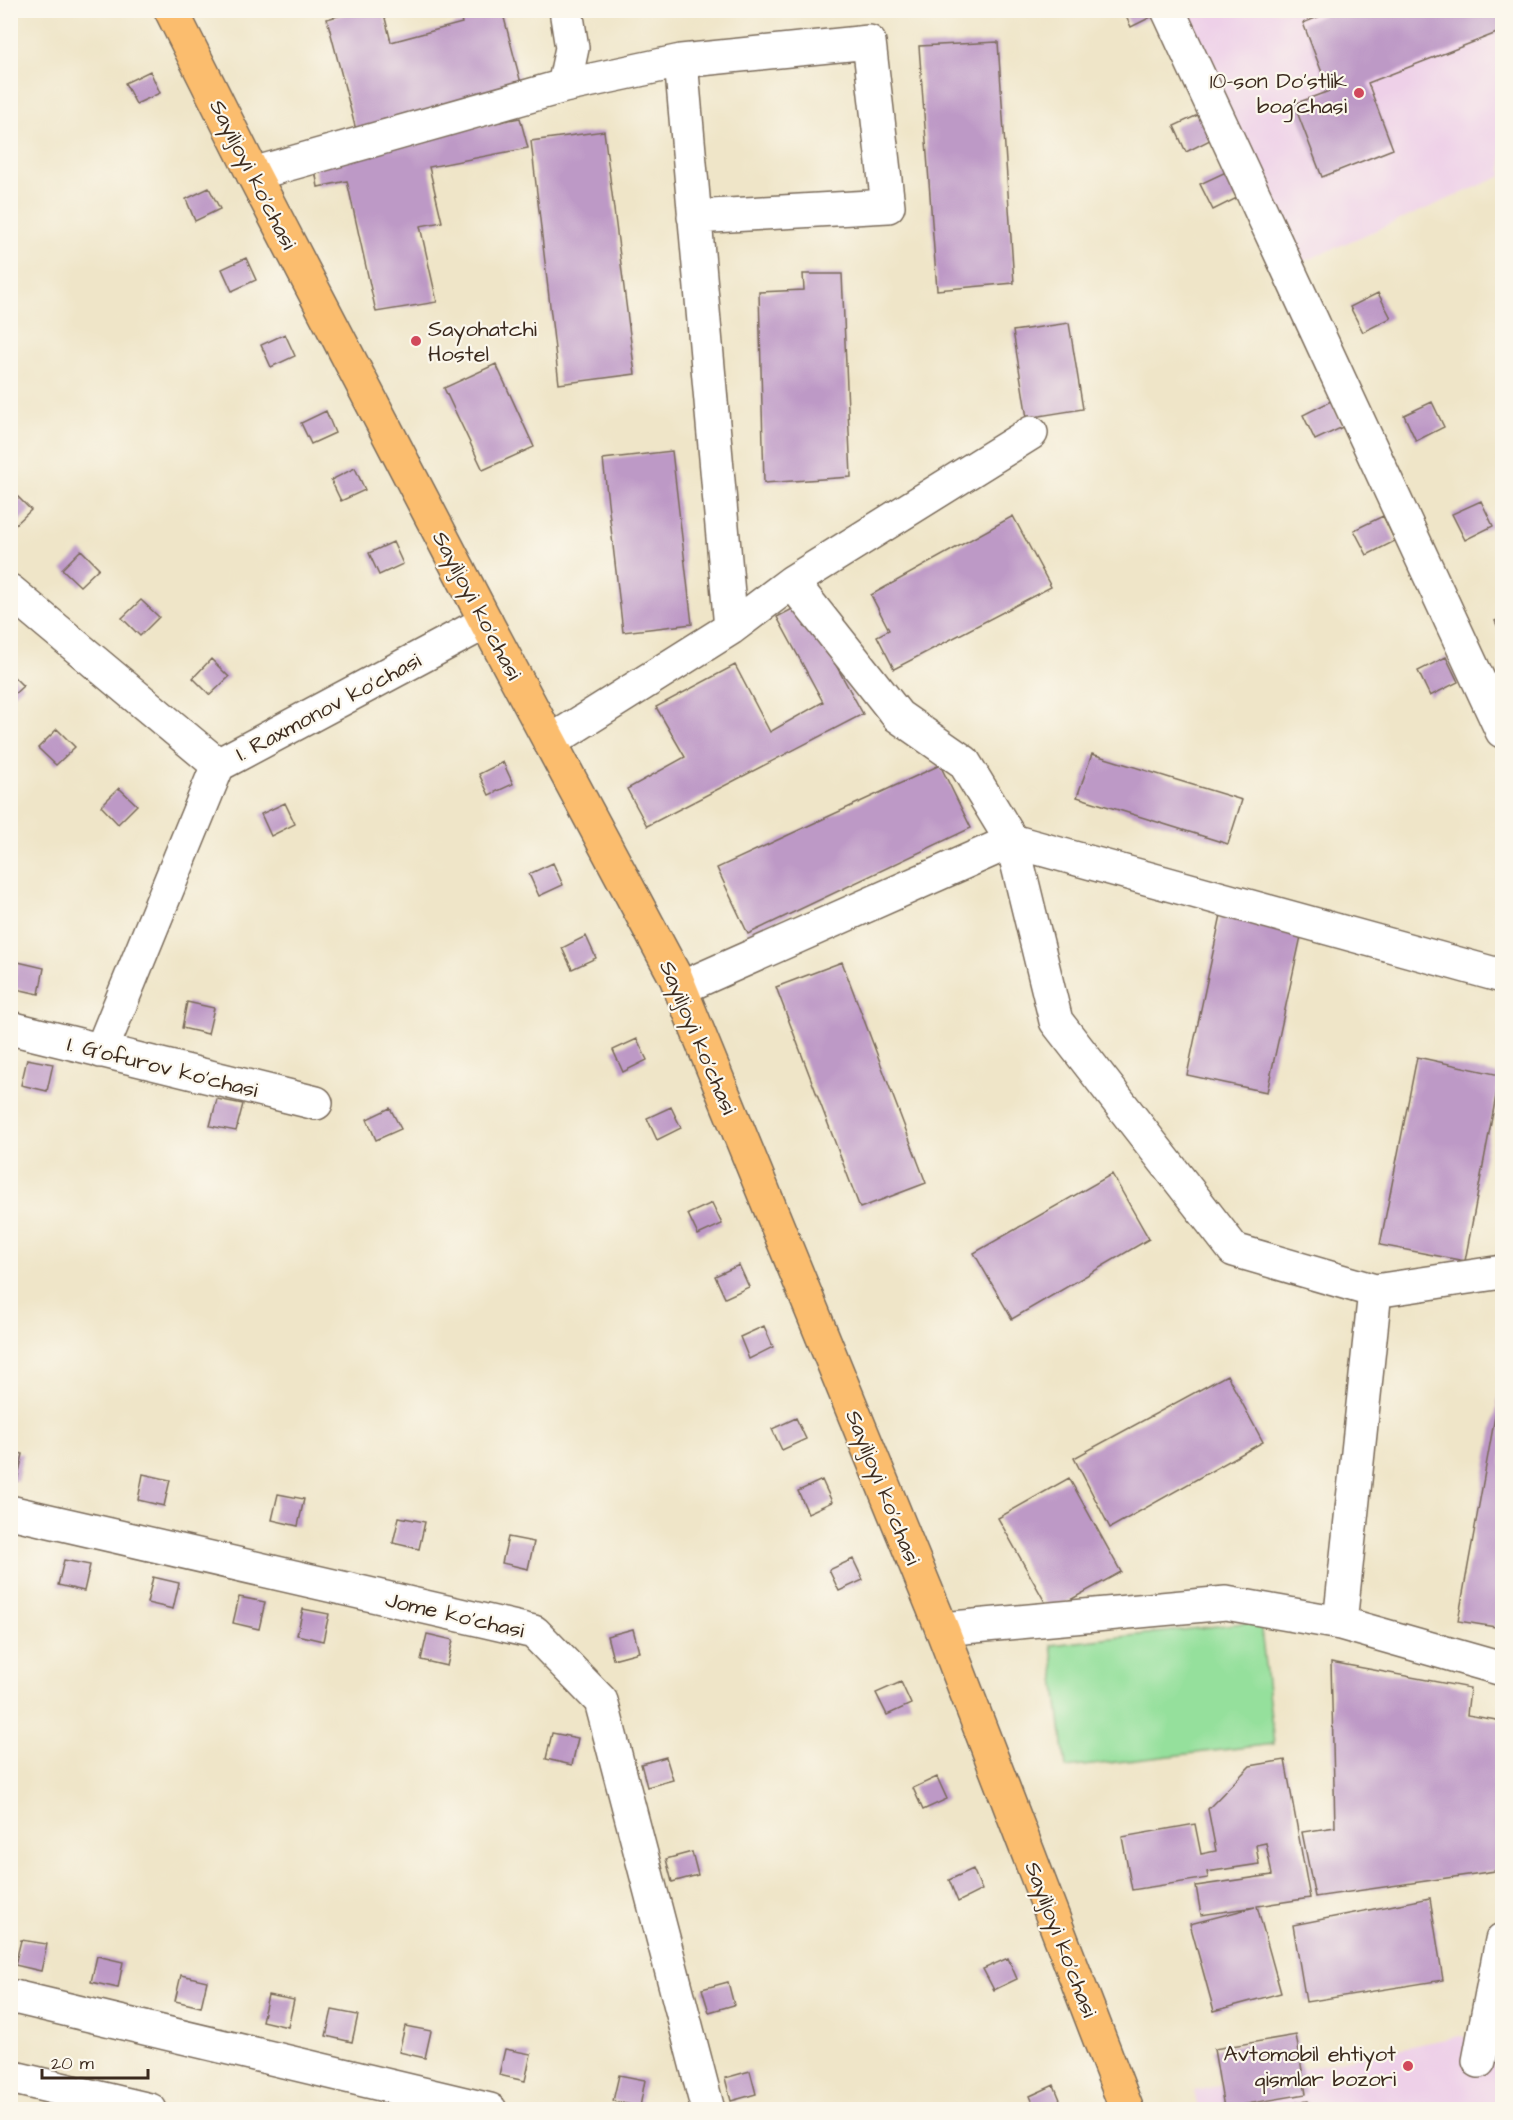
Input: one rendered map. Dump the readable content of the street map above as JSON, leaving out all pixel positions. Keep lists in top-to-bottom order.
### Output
{
  "streets": {
    "main road": ["Sayiljoyi ko'chasi"],
    "street": ["I. Raxmonov ko'chasi", "I. G'ofurov ko'chasi", "Jome ko'chasi"]
  },
  "crossings": [
    ["Sayiljoyi ko'chasi", "I. Raxmonov ko'chasi"]
  ],
  "places": ["10-son Do'stlik bog'chasi", "Sayohatchi Hostel", "Avtomobil ehtiyot qismlar bozori"],
  "scale_bar": "20 m"
}
